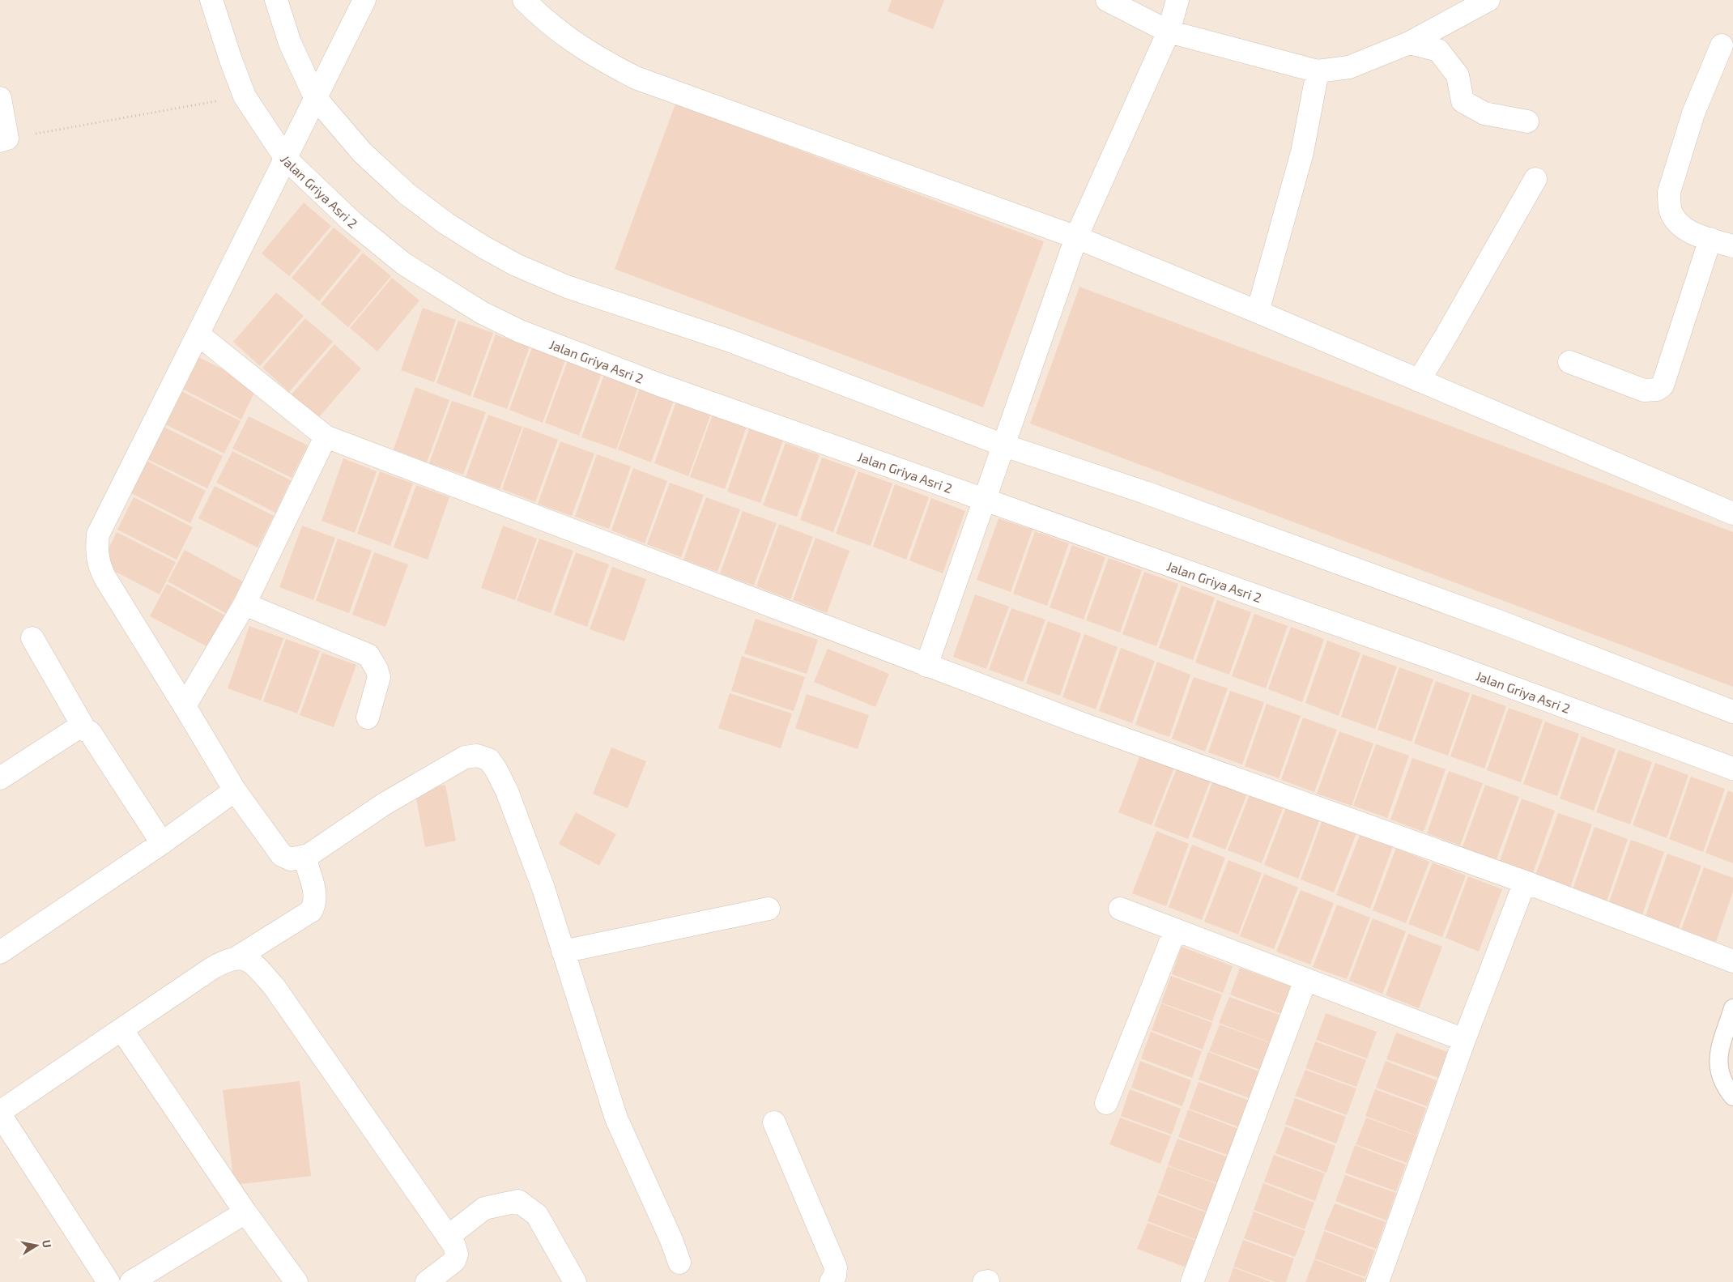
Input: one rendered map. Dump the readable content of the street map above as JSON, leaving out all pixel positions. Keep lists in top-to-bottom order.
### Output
{
  "streets": {
    "street": ["Jalan Griya Asri 2"]
  },
  "north": "right"
}
